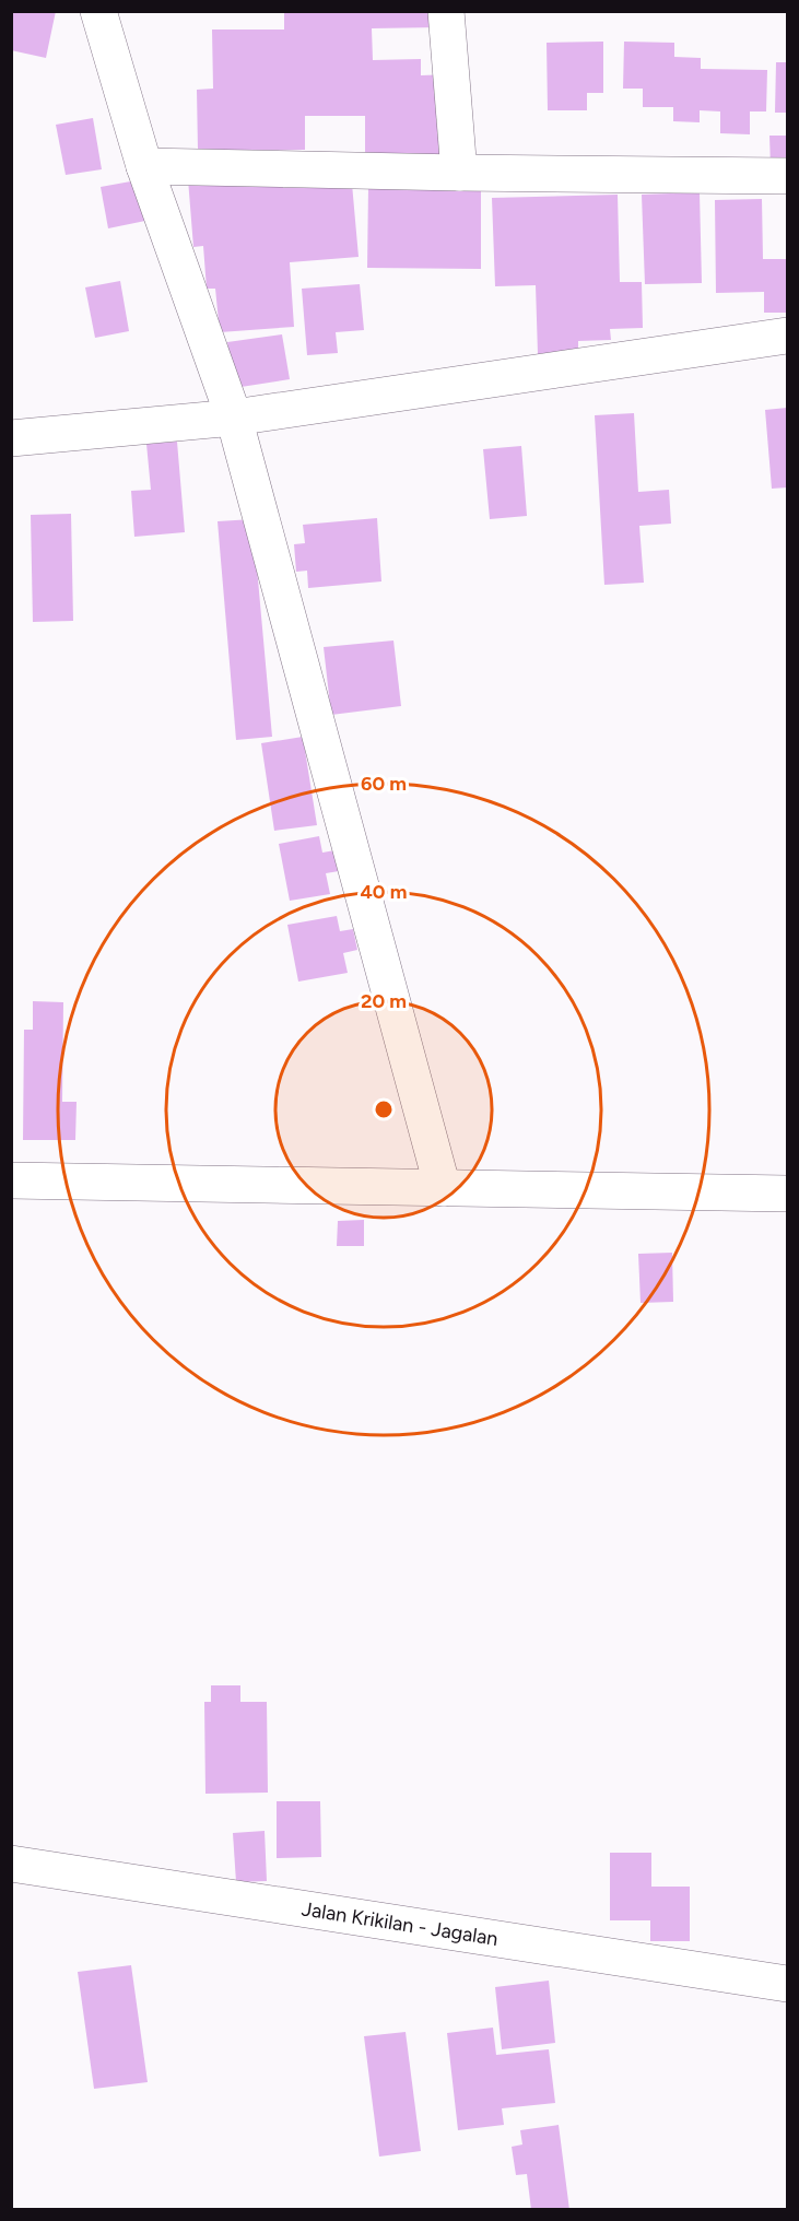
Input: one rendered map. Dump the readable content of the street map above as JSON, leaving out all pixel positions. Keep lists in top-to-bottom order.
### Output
{
  "streets": {
    "street": ["Jalan Krikilan - Jagalan"]
  },
  "rings": ["60 m", "40 m", "20 m"]
}
